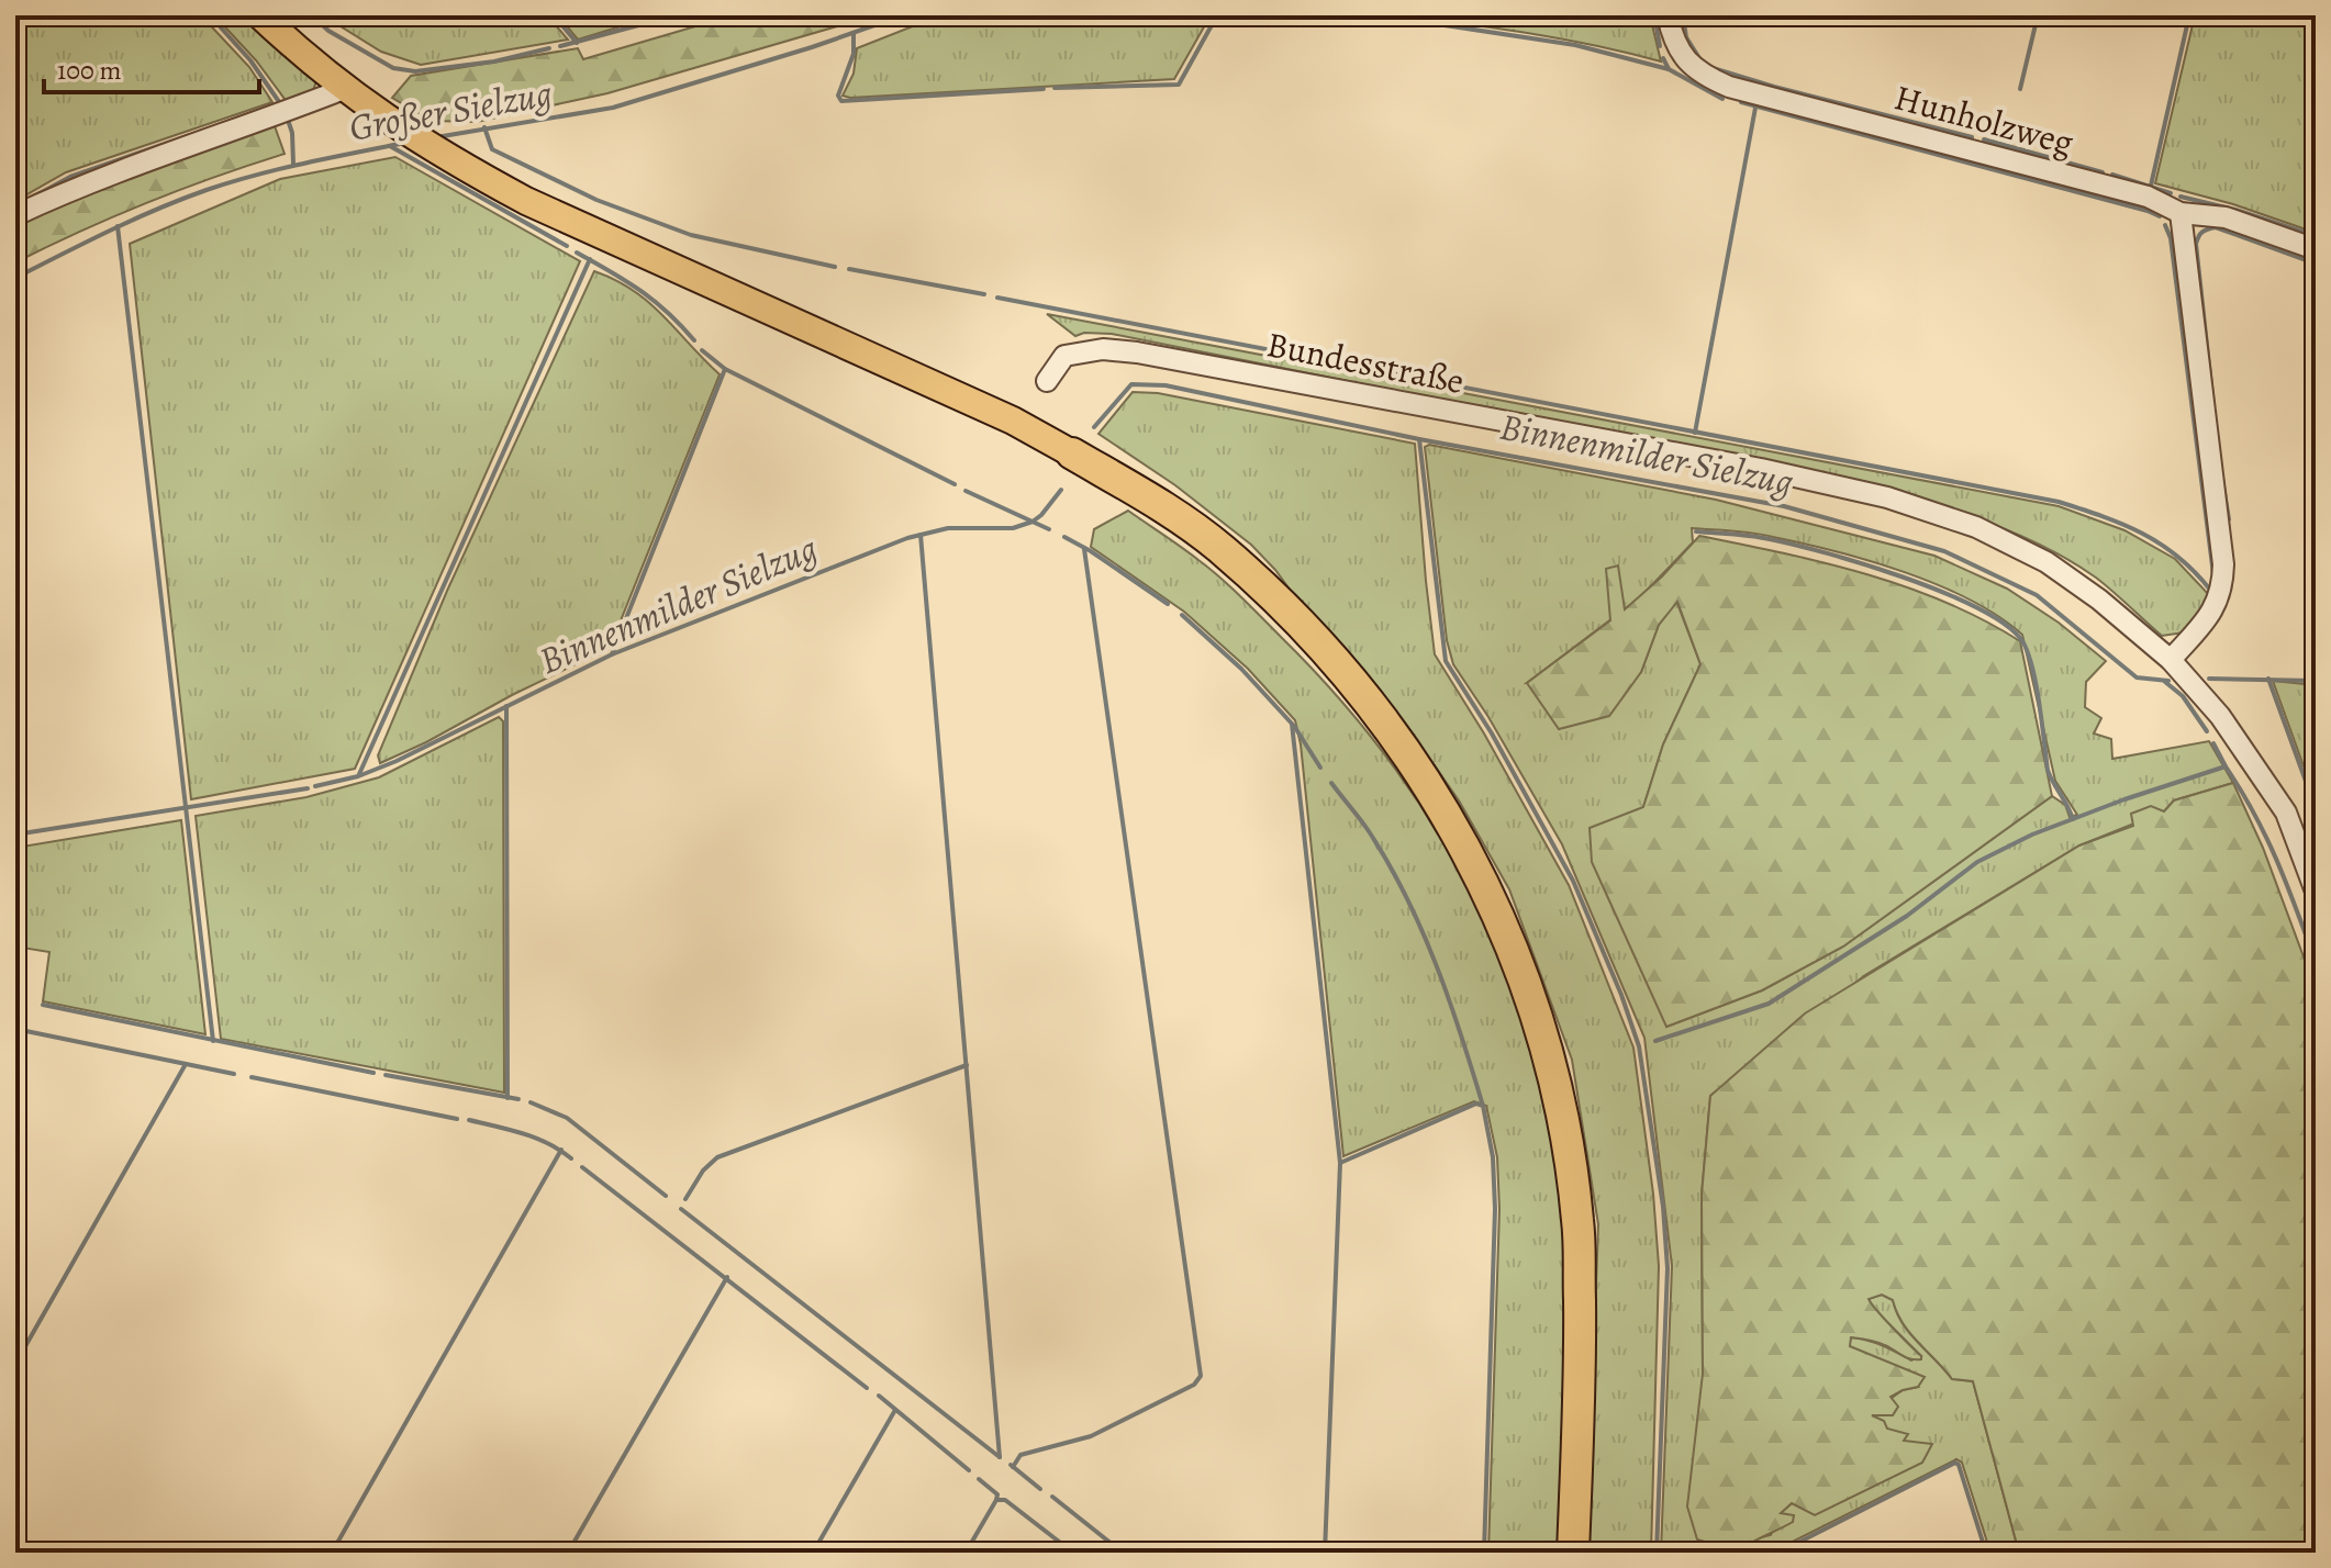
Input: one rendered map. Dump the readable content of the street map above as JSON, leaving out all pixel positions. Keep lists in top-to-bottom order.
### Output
{
  "streets": {
    "street": ["Hunholzweg", "Bundesstraße"]
  },
  "water": ["Großer Sielzug", "Binnenmilder Sielzug"],
  "scale_bar": "100 m"
}
